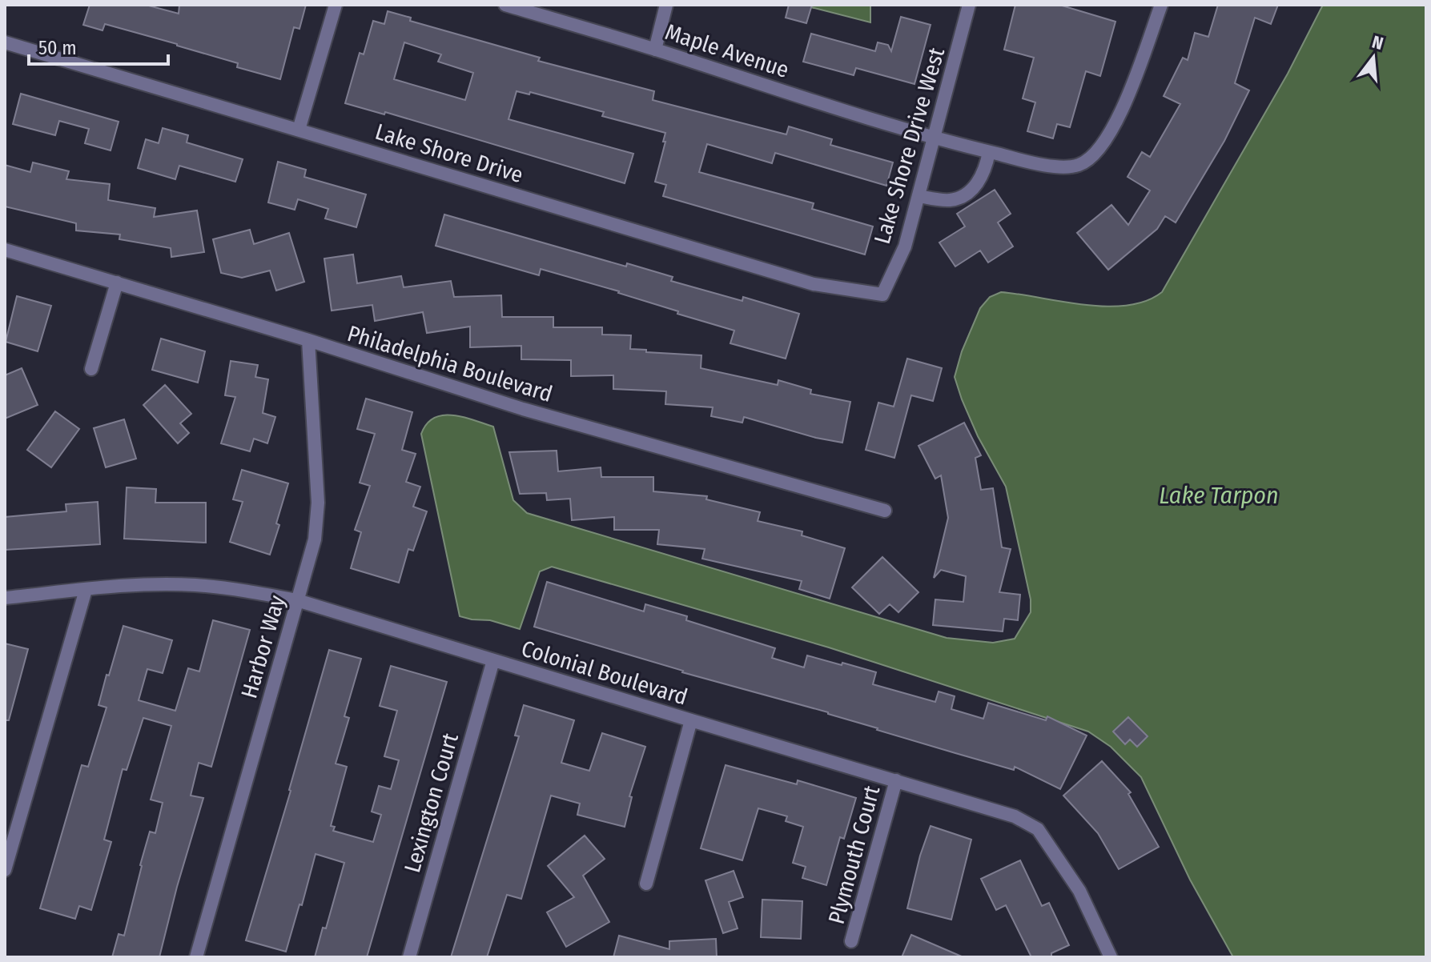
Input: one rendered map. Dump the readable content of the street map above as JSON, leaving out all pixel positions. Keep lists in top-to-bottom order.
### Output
{
  "streets": {
    "street": [
      "Maple Avenue",
      "Lake Shore Drive West",
      "Lake Shore Drive",
      "Philadelphia Boulevard",
      "Harbor Way",
      "Colonial Boulevard",
      "Lexington Court",
      "Plymouth Court"
    ]
  },
  "crossings": [
    ["Maple Avenue", "Lake Shore Drive West"],
    ["Lake Shore Drive West", "Lake Shore Drive"],
    ["Philadelphia Boulevard", "Harbor Way"],
    ["Harbor Way", "Colonial Boulevard"],
    ["Colonial Boulevard", "Lexington Court"],
    ["Colonial Boulevard", "Plymouth Court"]
  ],
  "water": ["Lake Tarpon"],
  "scale_bar": "50 m",
  "north": "top"
}
